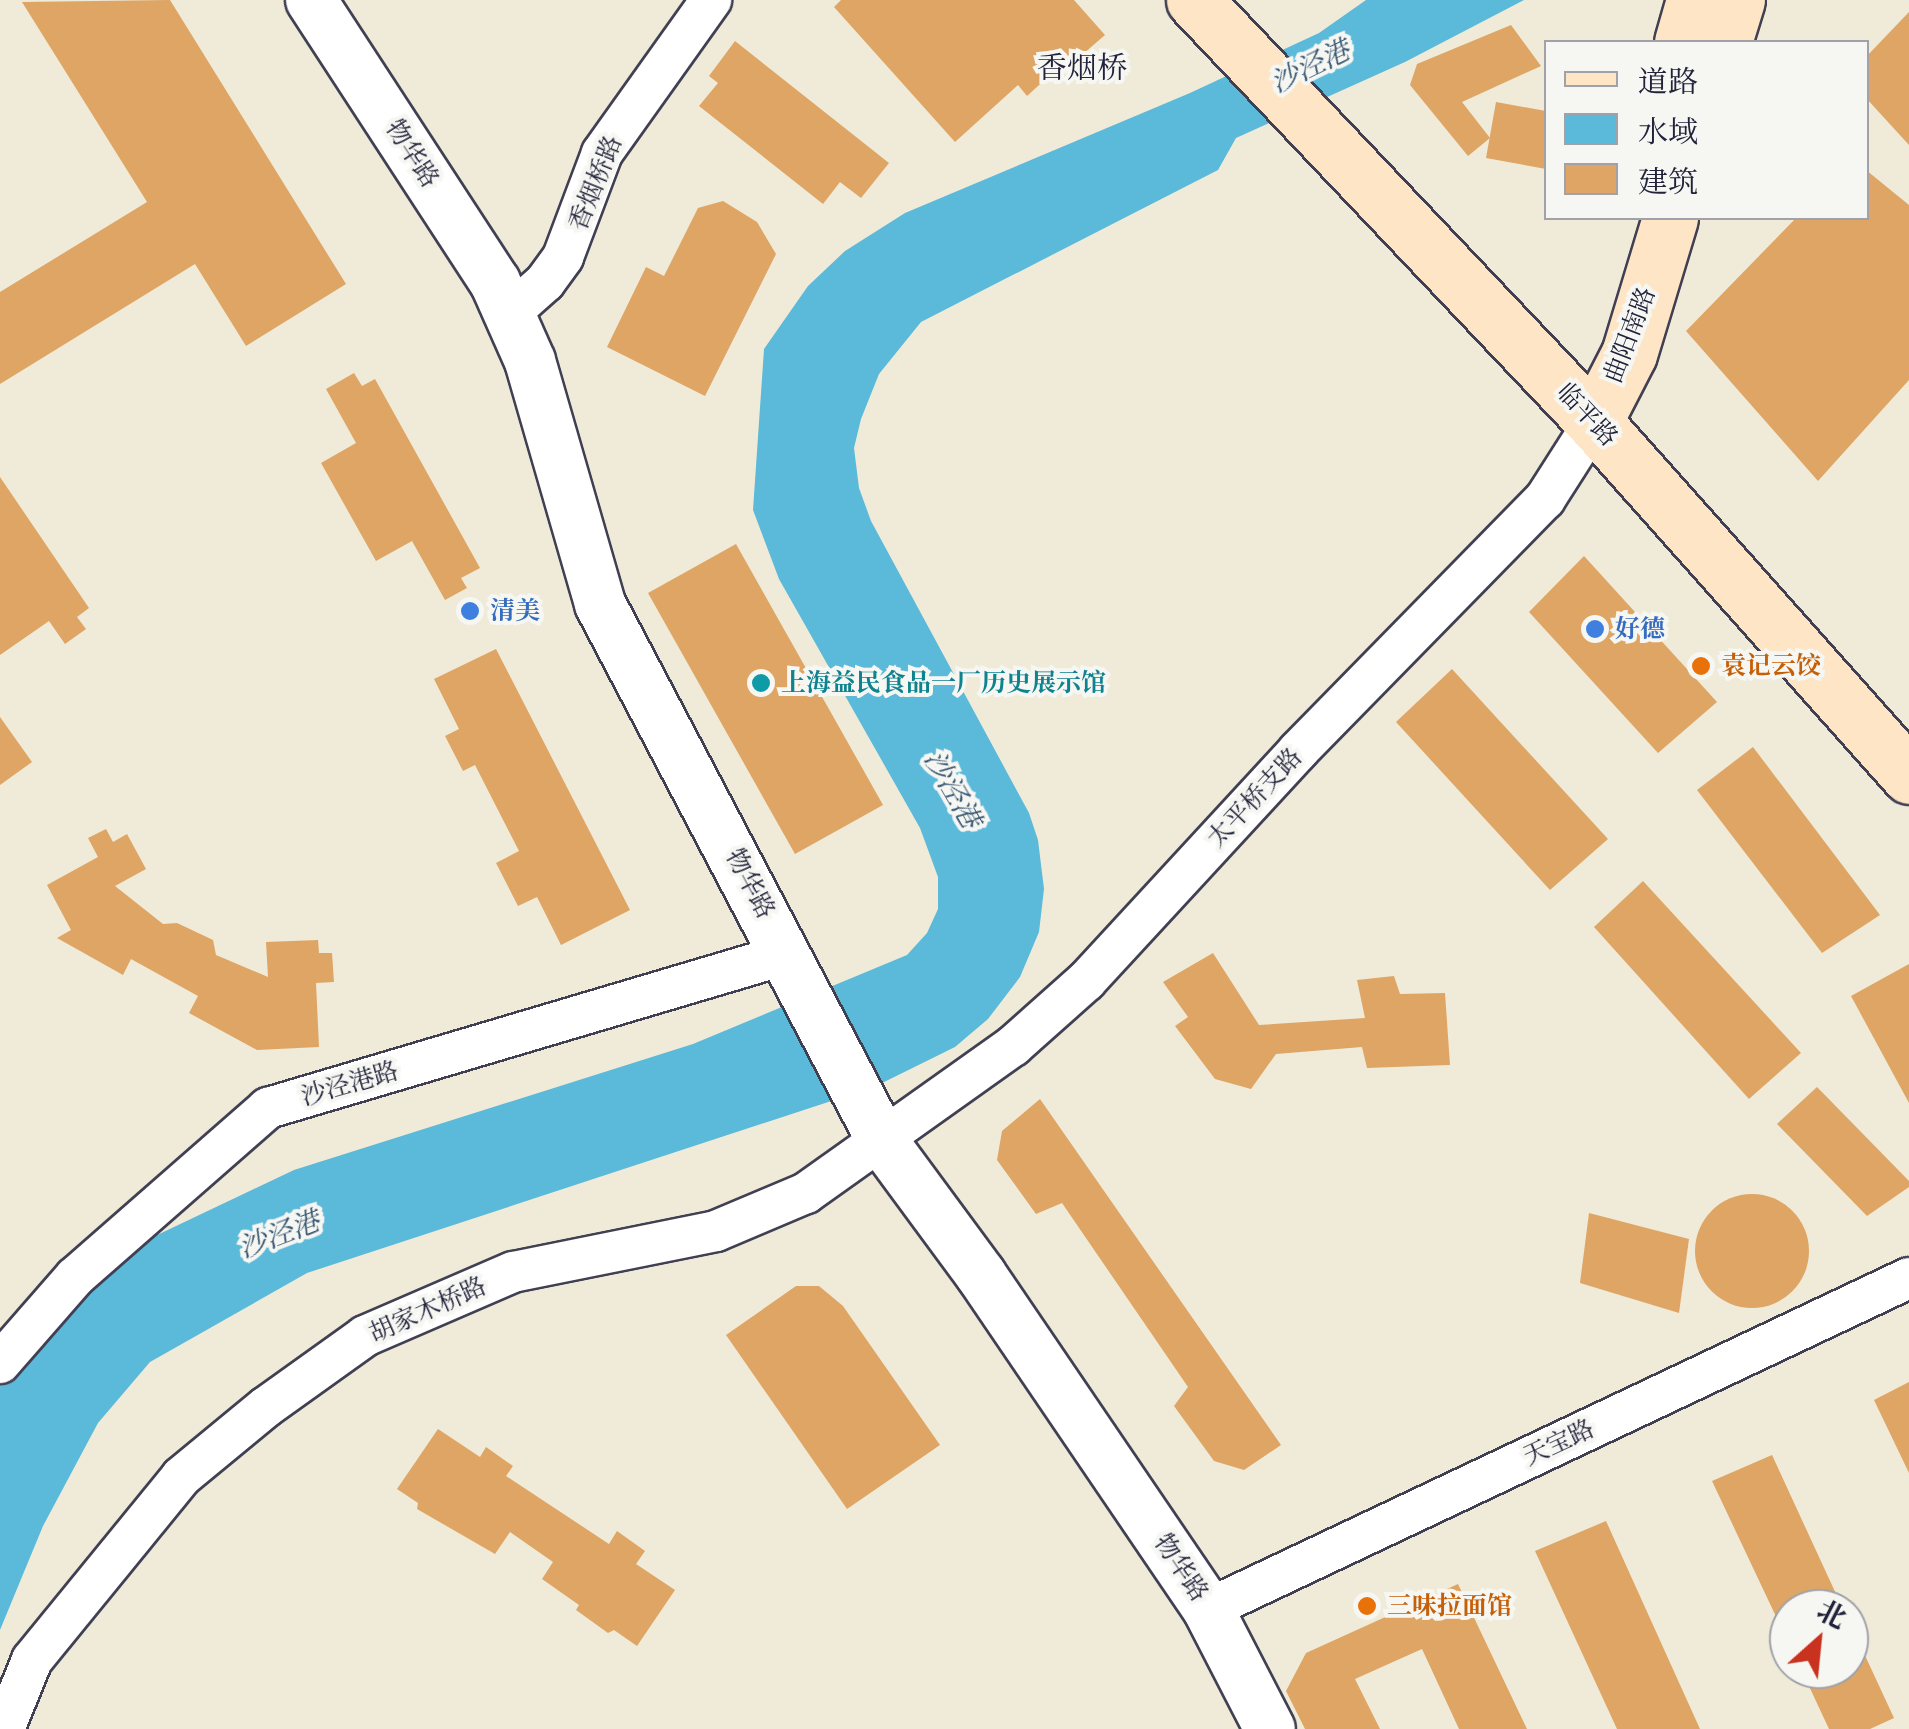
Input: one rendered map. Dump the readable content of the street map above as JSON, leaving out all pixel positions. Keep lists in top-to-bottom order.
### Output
{
  "streets": {
    "main road": ["曲阳南路", "临平路"],
    "street": [
      "物华路",
      "香烟桥路",
      "太平桥支路",
      "沙泾港路",
      "胡家木桥路",
      "天宝路"
    ]
  },
  "crossings": [
    ["物华路", "香烟桥路"],
    ["物华路", "太平桥支路"],
    ["物华路", "沙泾港路"],
    ["物华路", "胡家木桥路"],
    ["物华路", "天宝路"],
    ["曲阳南路", "临平路"],
    ["曲阳南路", "太平桥支路"],
    ["临平路", "太平桥支路"],
    ["太平桥支路", "胡家木桥路"]
  ],
  "districts": ["香烟桥"],
  "water": ["沙泾港"],
  "places": [
    "清美",
    "好德",
    "袁记云饺",
    "上海益民食品一厂历史展示馆",
    "三味拉面馆"
  ],
  "legend": ["道路", "水域", "建筑"],
  "north": "top right"
}
